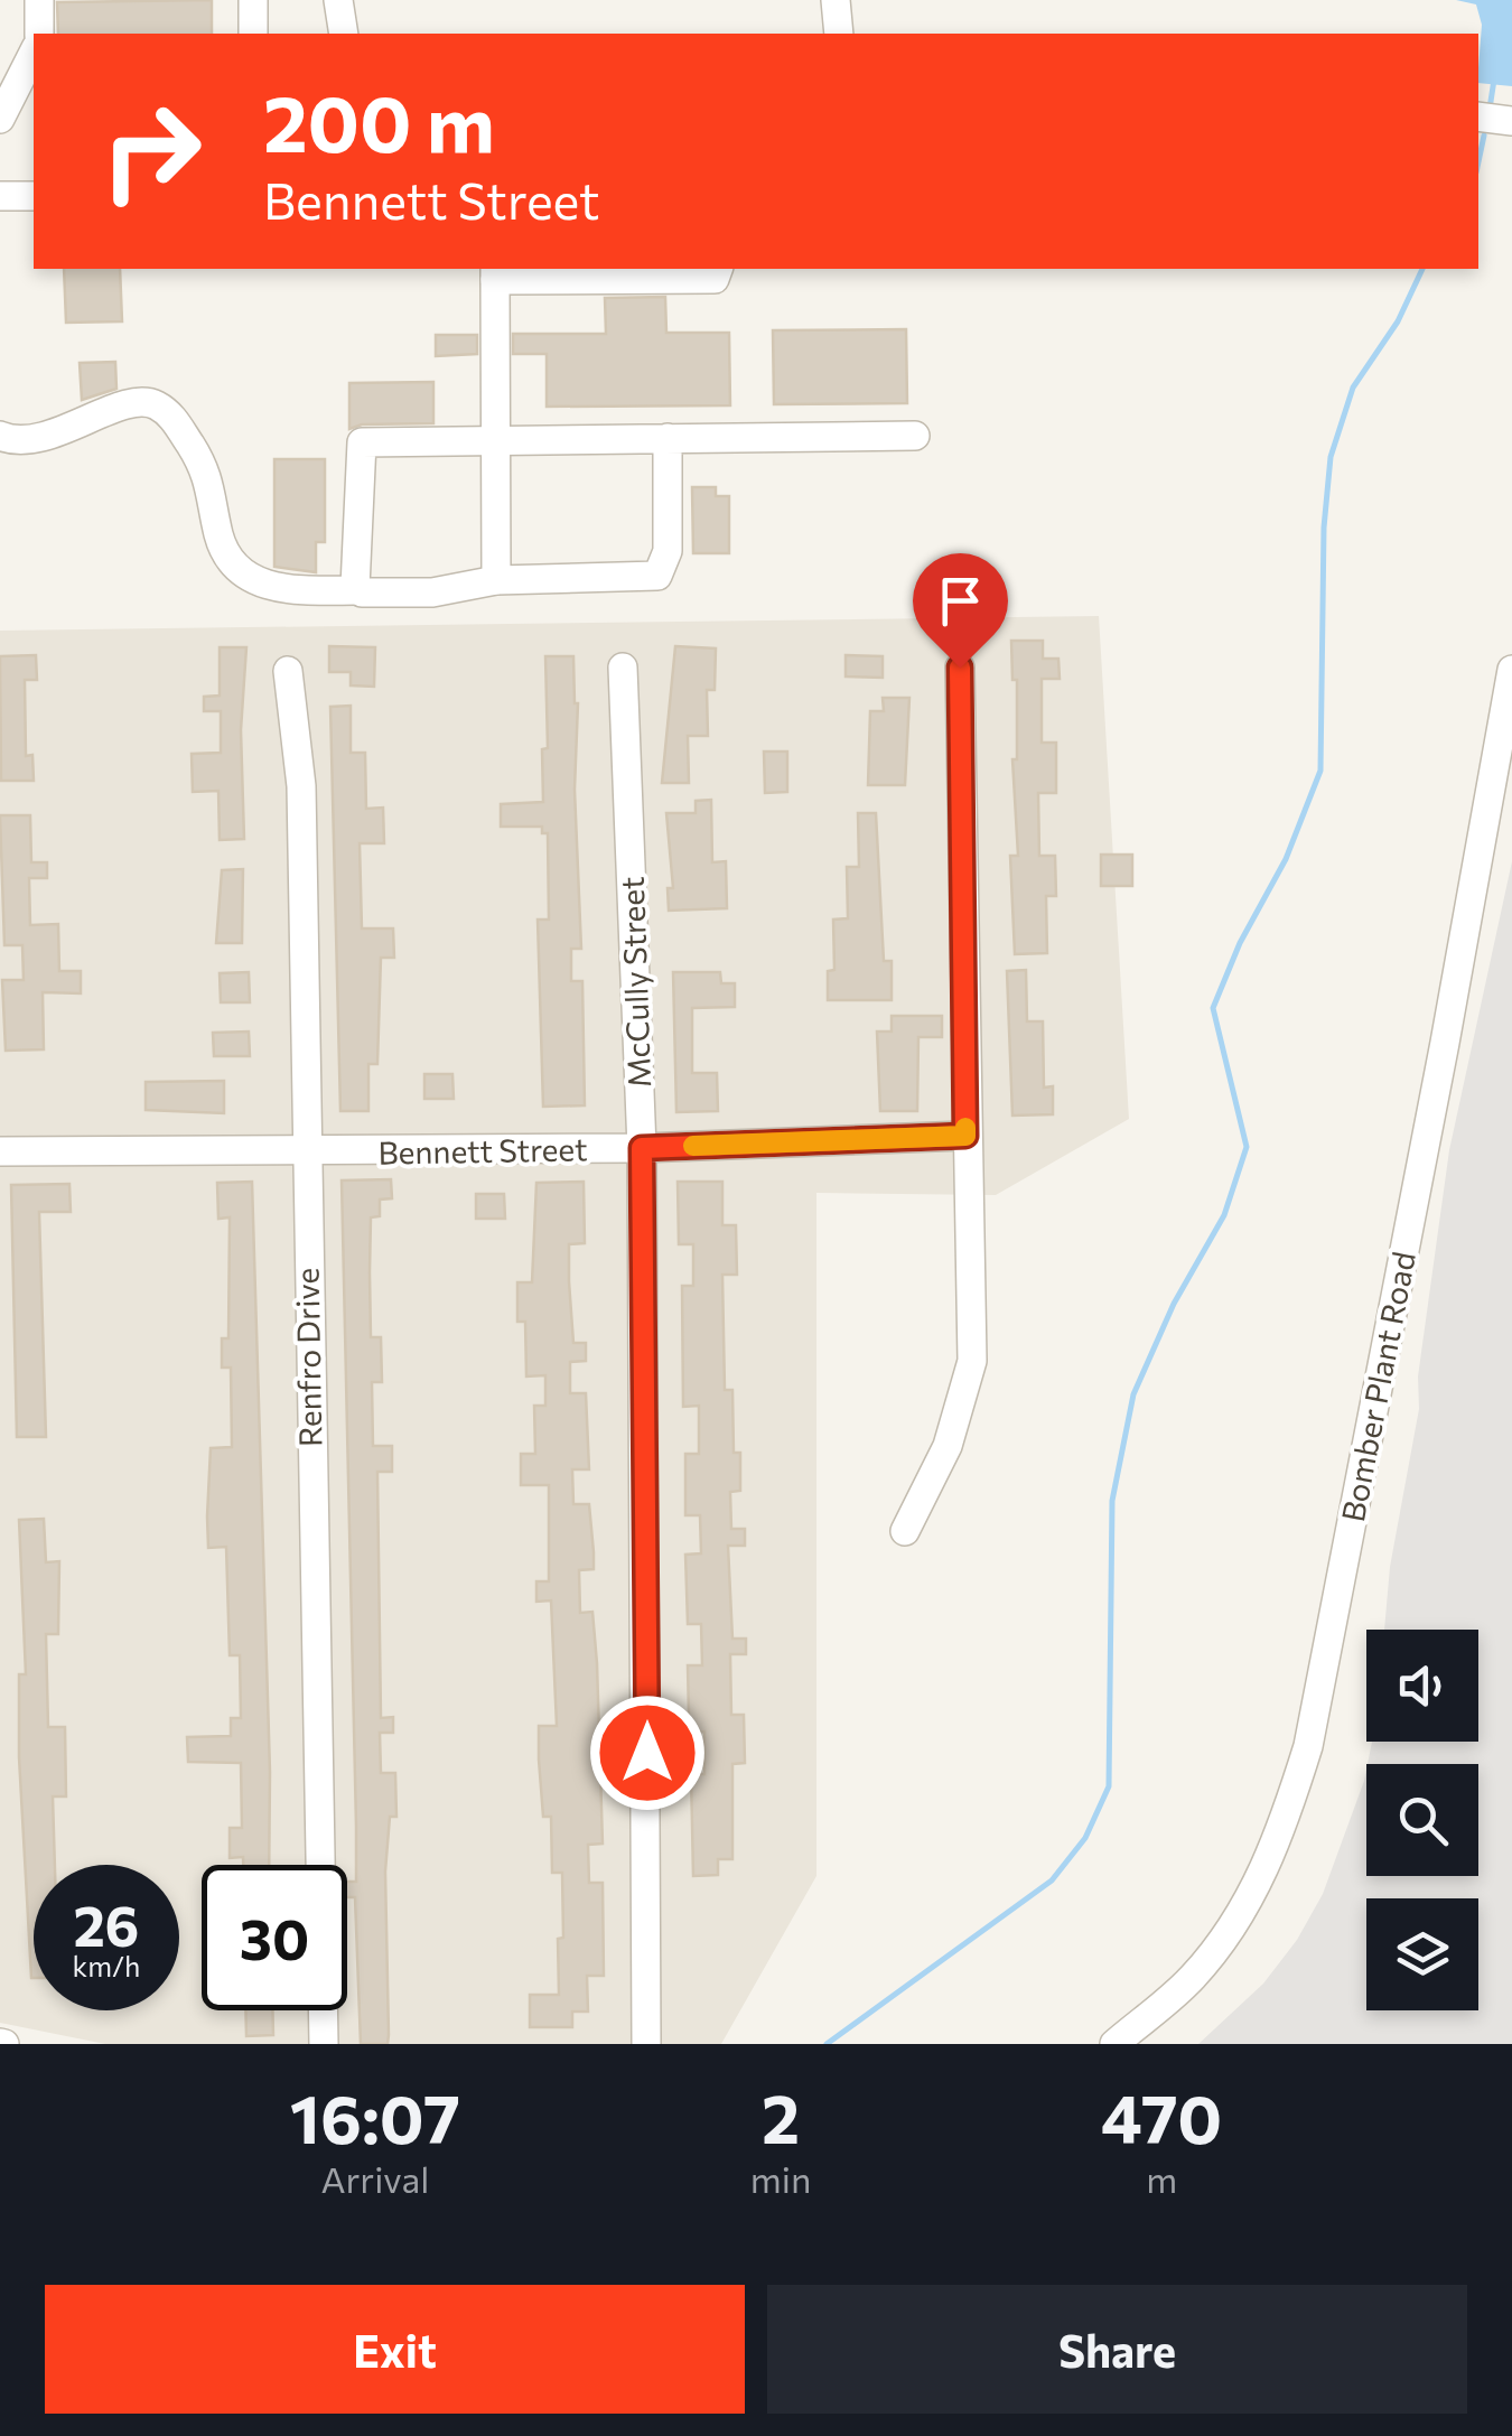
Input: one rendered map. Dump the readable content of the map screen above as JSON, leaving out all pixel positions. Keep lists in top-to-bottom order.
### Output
{
  "streets": {
    "street": [
      "McCully Street",
      "Bennett Street",
      "Renfro Drive",
      "Bomber Plant Road"
    ]
  },
  "crossings": [
    ["McCully Street", "Bennett Street"],
    ["Bennett Street", "Renfro Drive"]
  ],
  "page": {
    "turn": ["200 m", "Bennett Street"],
    "speed": "26 km/h",
    "limit": "30",
    "eta": [
      "16:07",
      "Arrival",
      "2",
      "min",
      "470",
      "m"
    ],
    "buttons": ["Exit", "Share"]
  }
}
